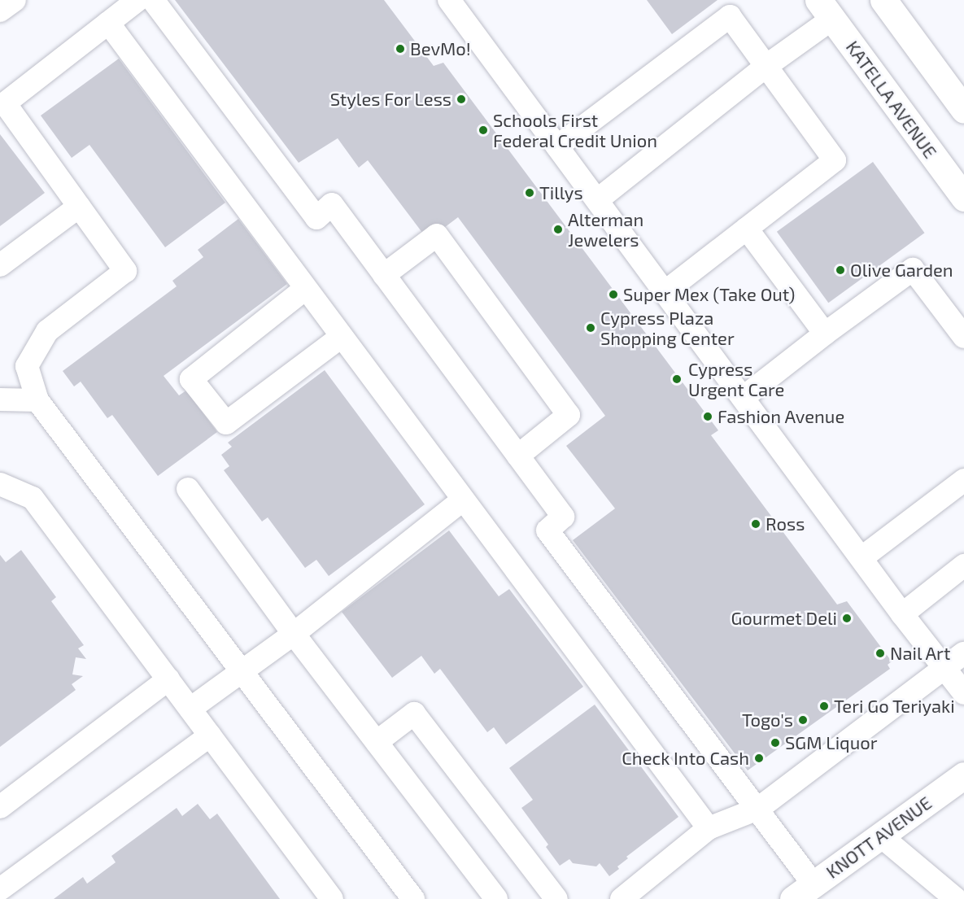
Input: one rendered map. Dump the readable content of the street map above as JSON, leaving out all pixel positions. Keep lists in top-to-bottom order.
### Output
{
  "streets": {
    "main road": ["KATELLA AVENUE", "KNOTT AVENUE"]
  },
  "places": [
    "BevMo!",
    "Styles For Less",
    "Schools First Federal Credit Union",
    "Tillys",
    "Alterman Jewelers",
    "Olive Garden",
    "Super Mex (Take Out)",
    "Cypress Plaza Shopping Center",
    "Cypress Urgent Care",
    "Fashion Avenue",
    "Ross",
    "Gourmet Deli",
    "Nail Art",
    "Teri Go Teriyaki",
    "Togo's",
    "SGM Liquor",
    "Check Into Cash"
  ]
}
